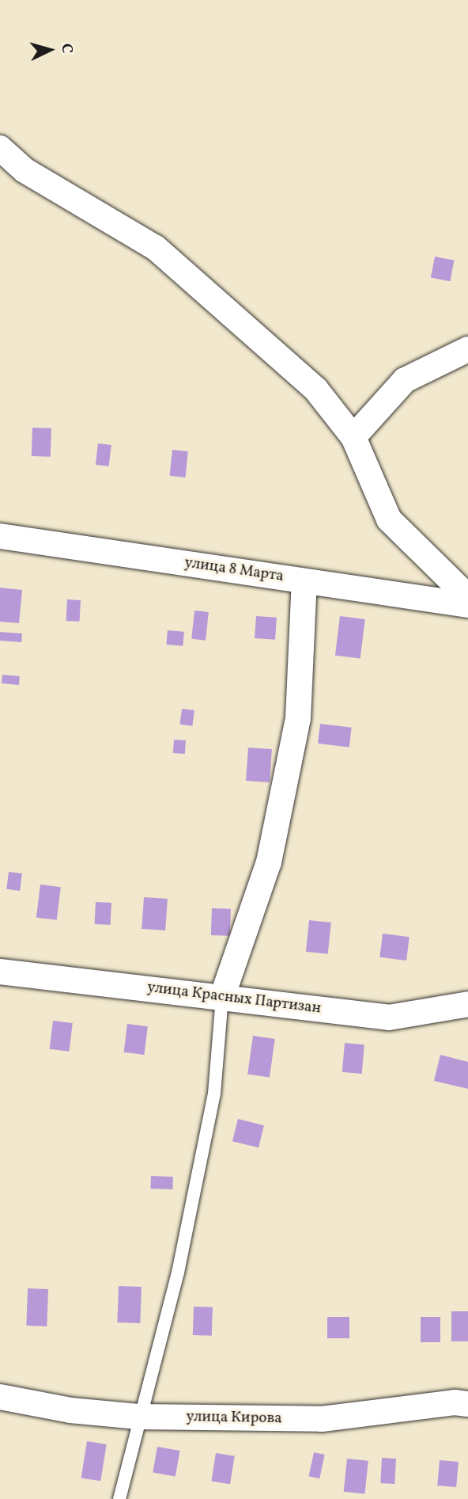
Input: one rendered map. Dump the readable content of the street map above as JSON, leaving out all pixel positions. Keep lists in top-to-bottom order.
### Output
{
  "streets": {
    "street": ["улица 8 Марта", "улица Красных Партизан", "улица Кирова"]
  },
  "north": "right"
}
